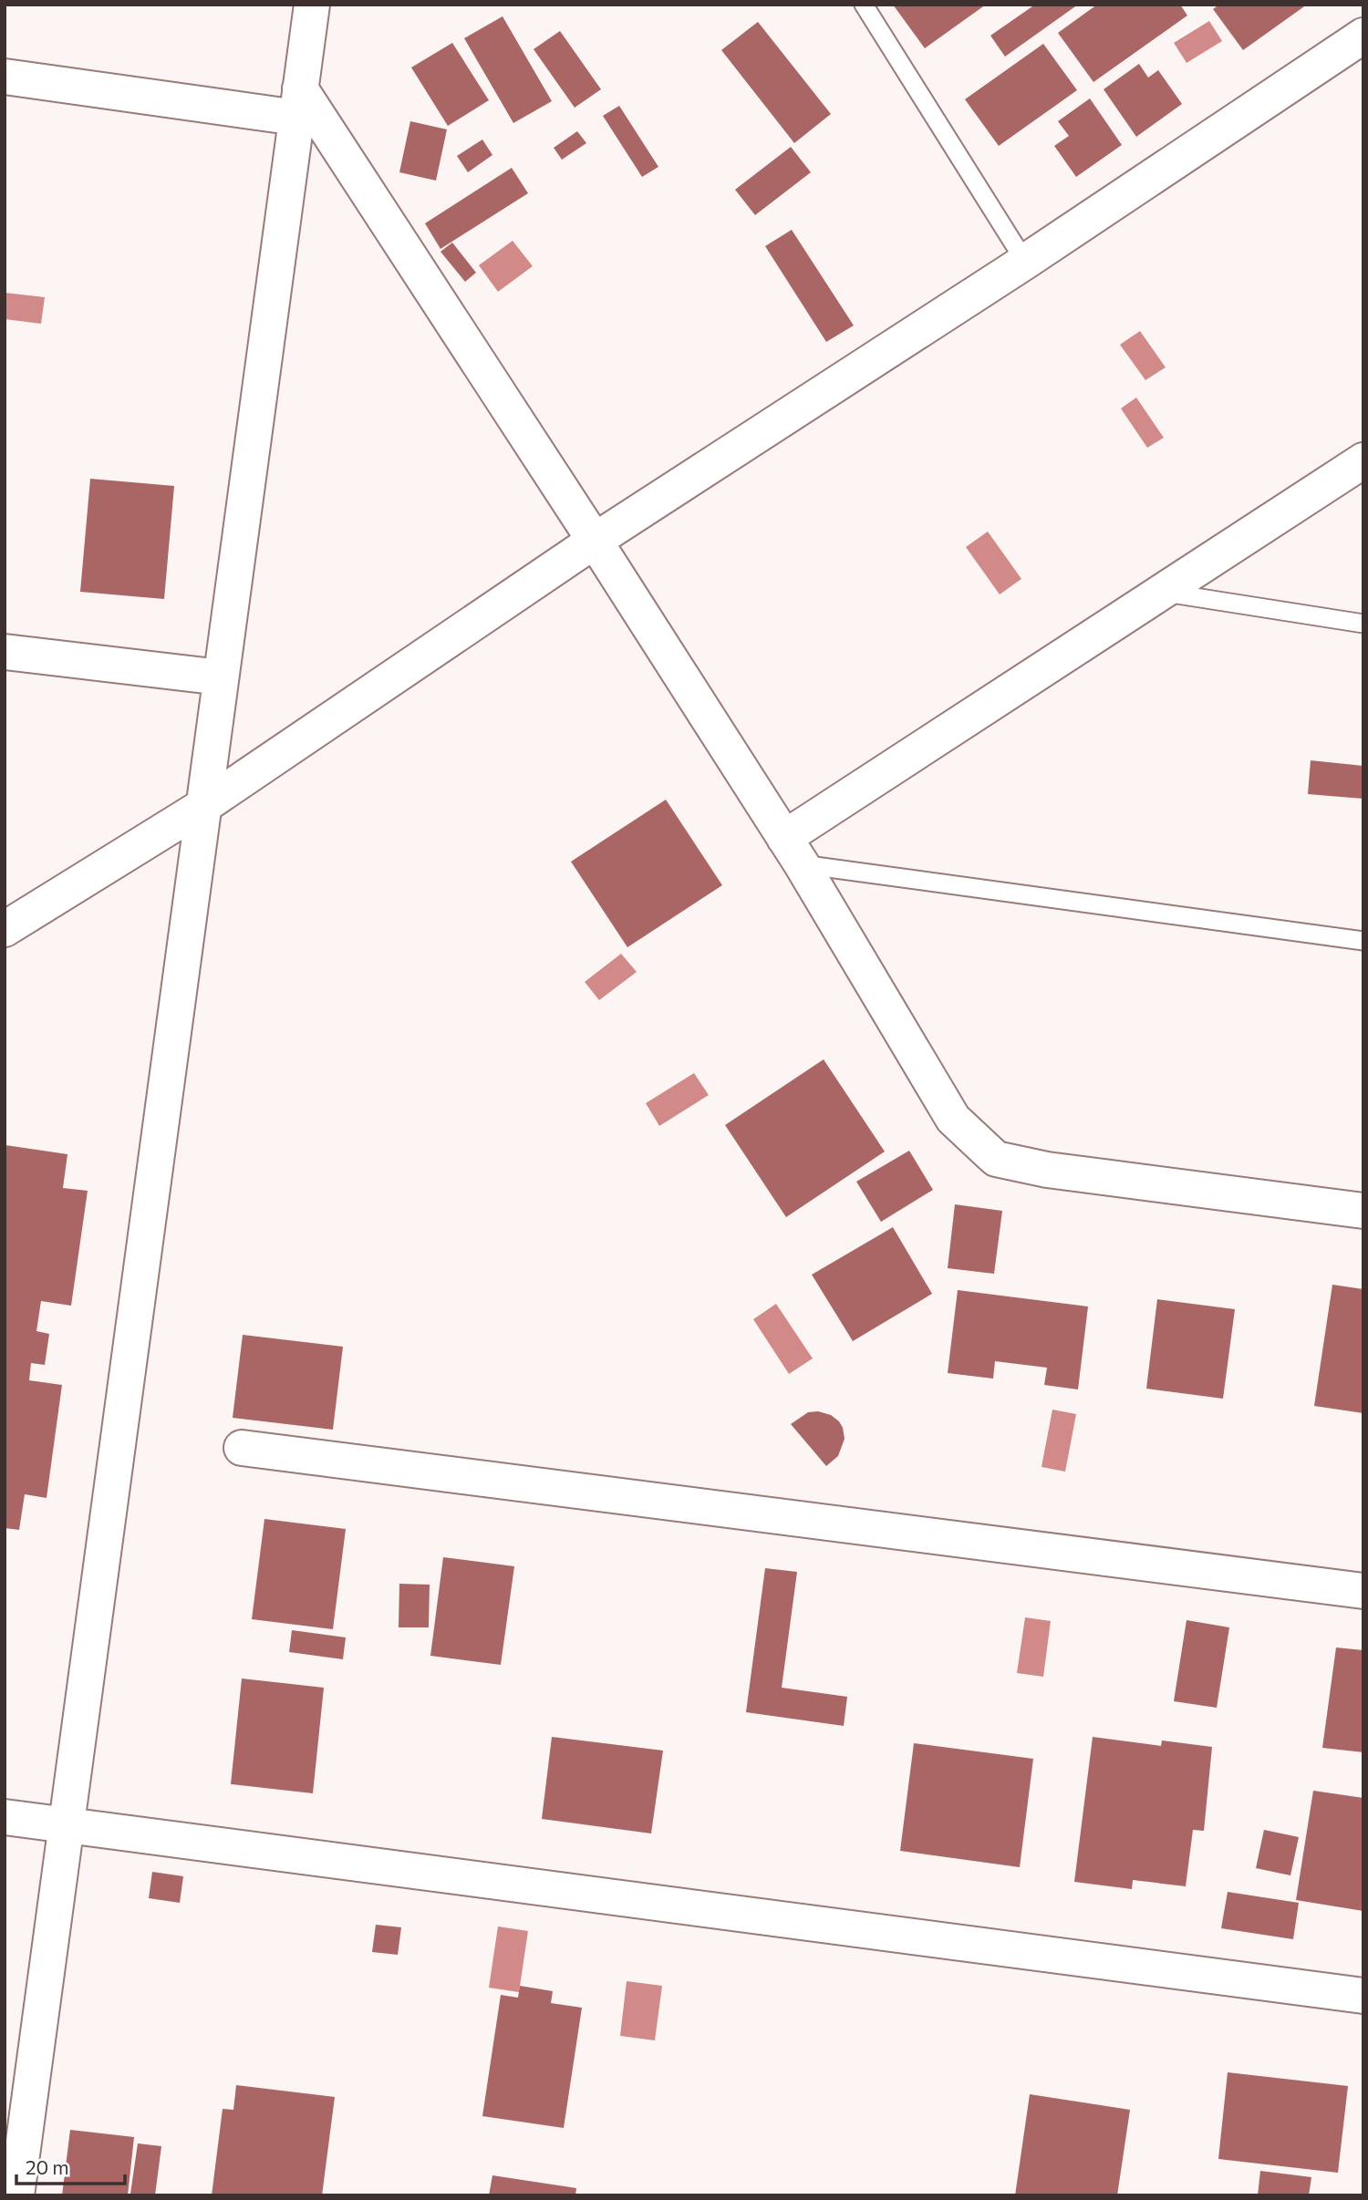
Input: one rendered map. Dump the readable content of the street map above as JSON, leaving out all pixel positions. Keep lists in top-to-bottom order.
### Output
{
  "scale_bar": "20 m"
}
